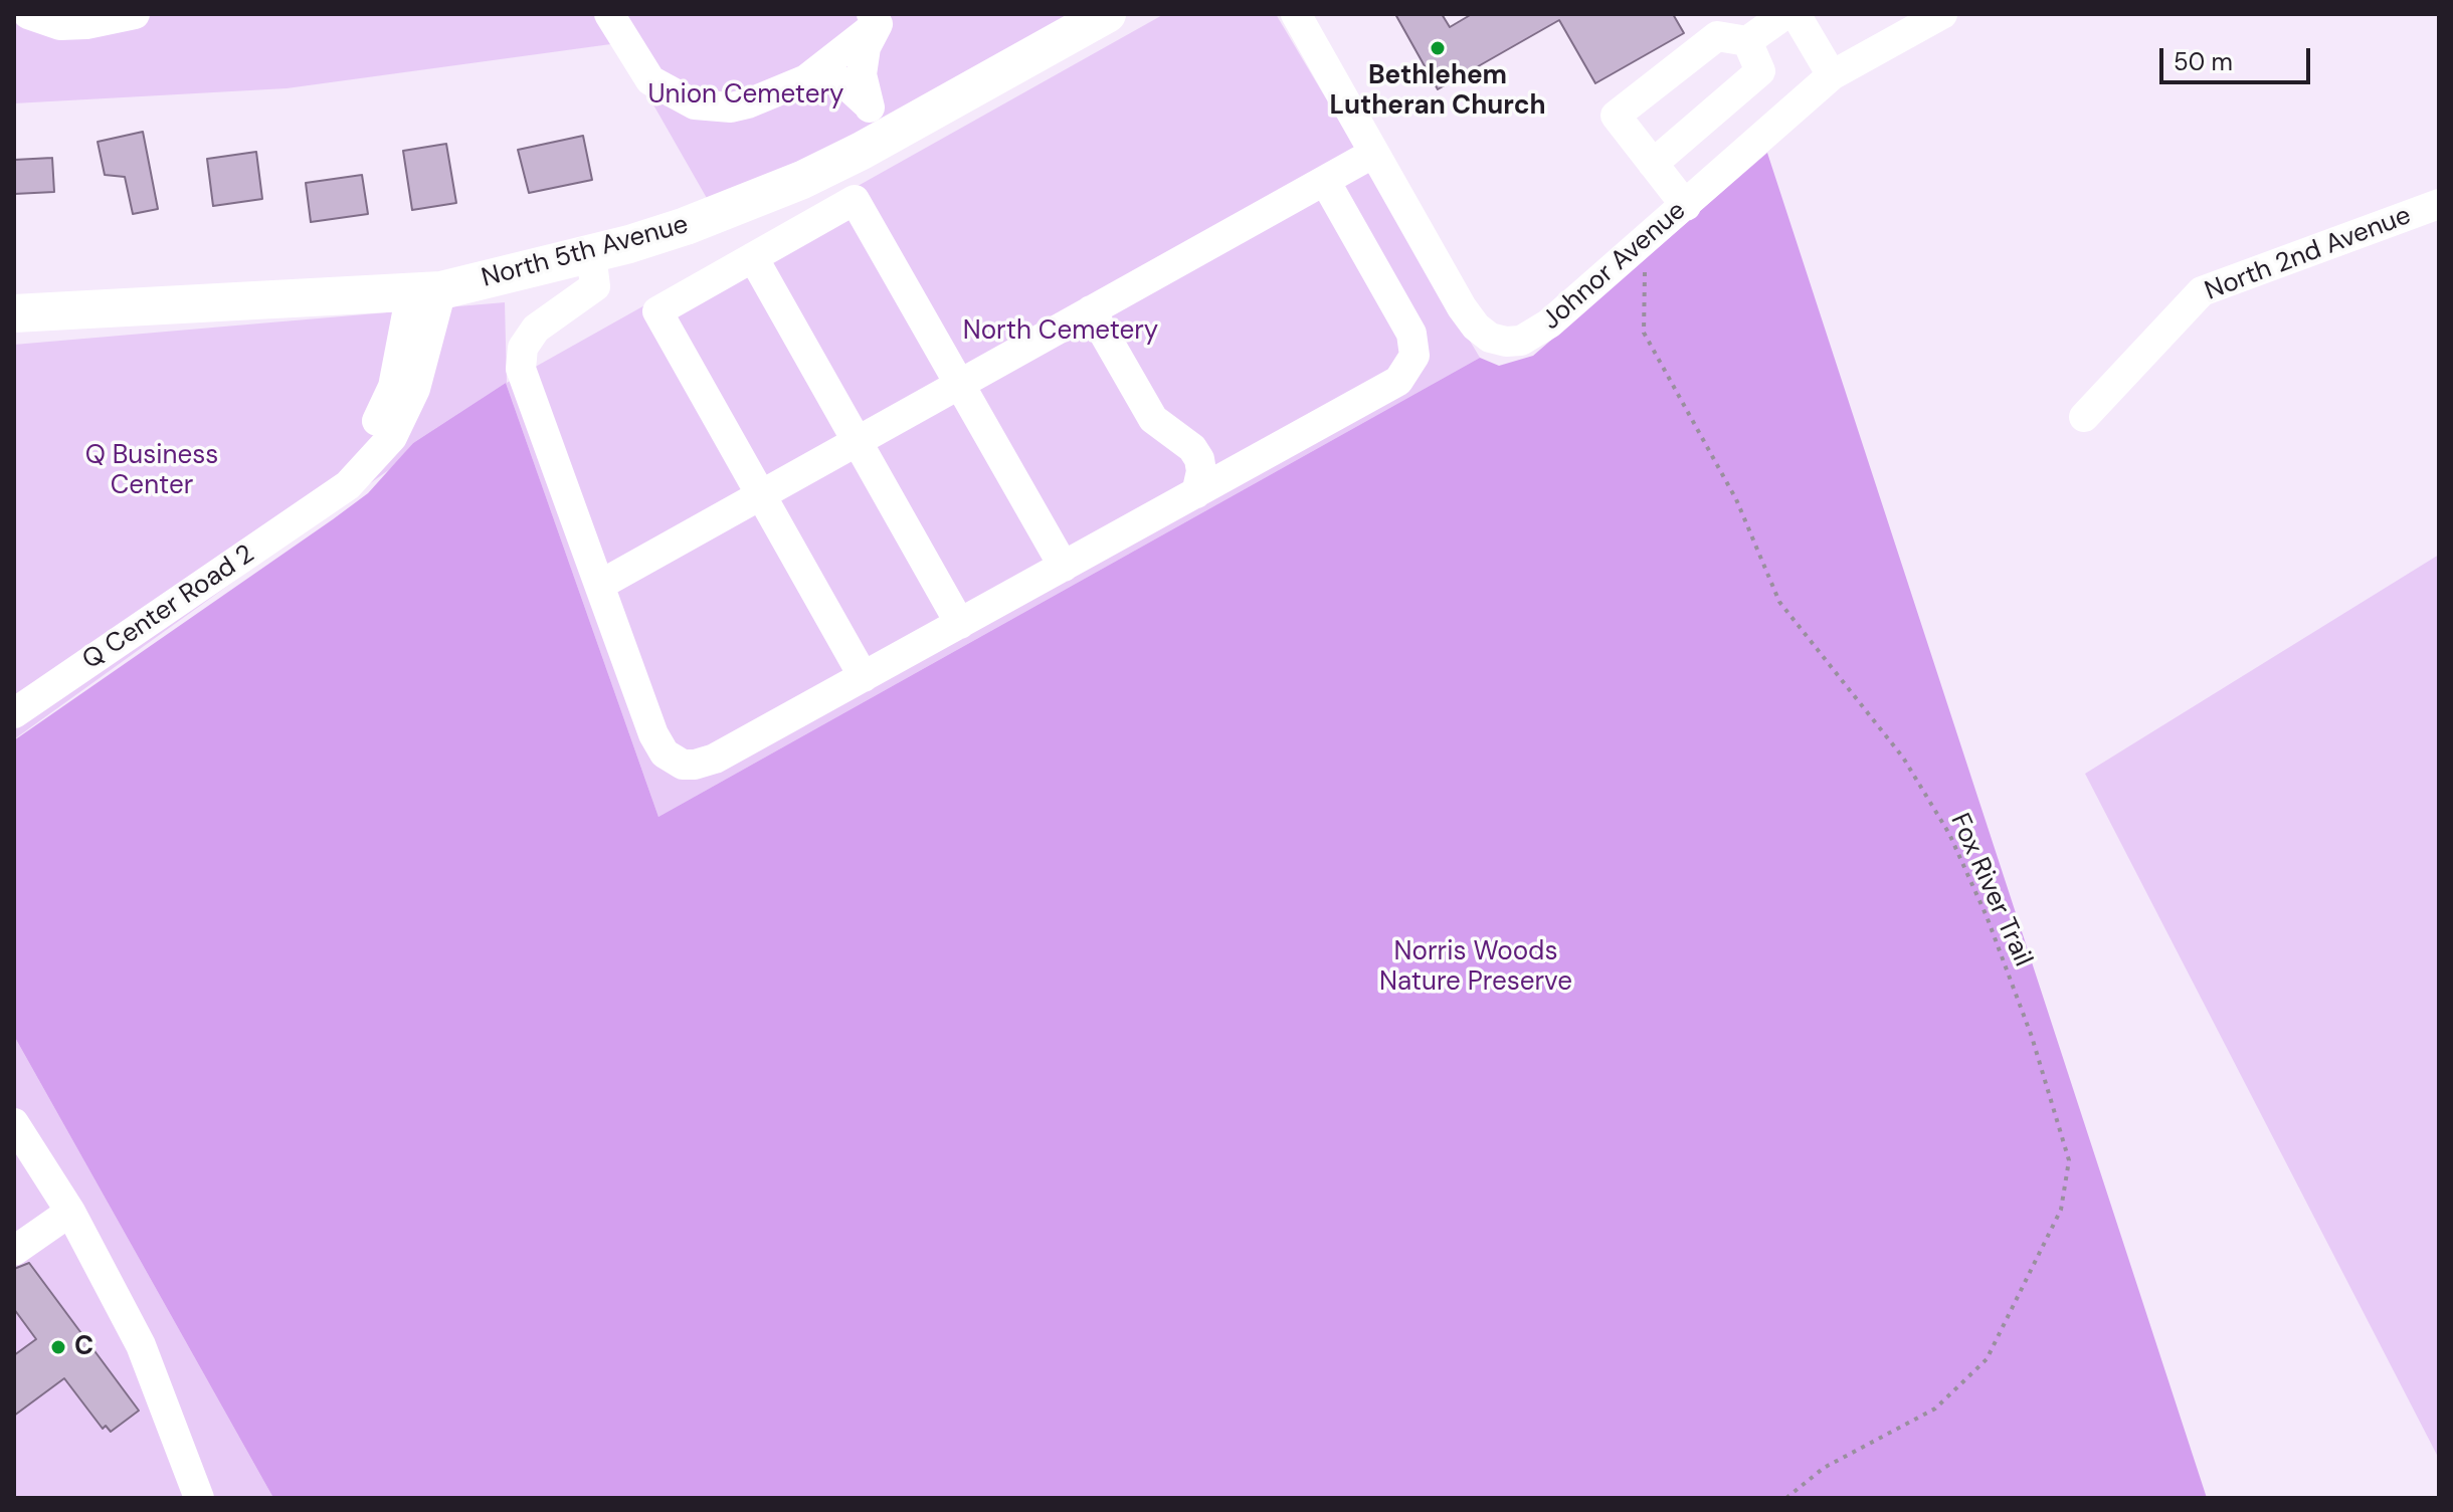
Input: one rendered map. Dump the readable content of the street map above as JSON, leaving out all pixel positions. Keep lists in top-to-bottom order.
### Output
{
  "streets": {
    "main road": ["North 5th Avenue"],
    "street": ["North 2nd Avenue", "Johnor Avenue", "Q Center Road 2"],
    "path": ["Fox River Trail"]
  },
  "crossings": [
    ["North 5th Avenue", "Q Center Road 2"],
    ["Johnor Avenue", "Fox River Trail"]
  ],
  "parks": [
    "Union Cemetery",
    "North Cemetery",
    "Q Business Center",
    "Norris Woods Nature Preserve"
  ],
  "places": ["Bethlehem Lutheran Church", "C"],
  "scale_bar": "50 m"
}
